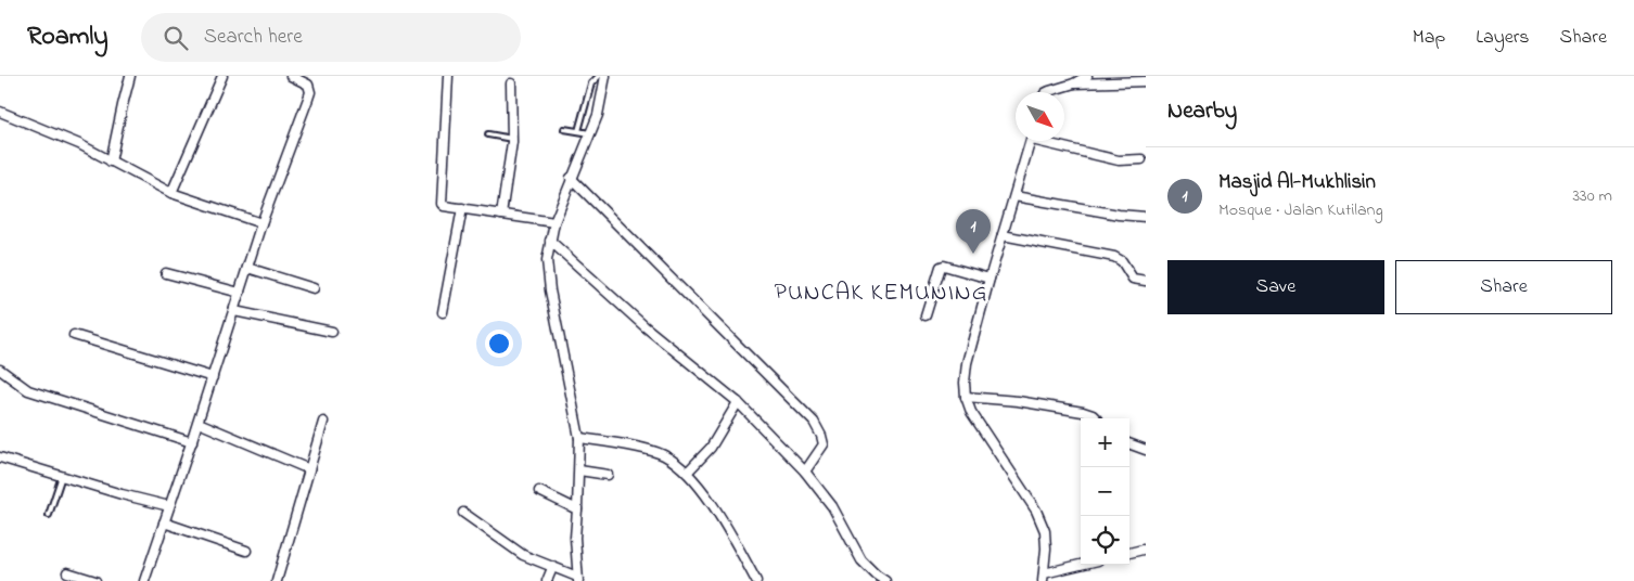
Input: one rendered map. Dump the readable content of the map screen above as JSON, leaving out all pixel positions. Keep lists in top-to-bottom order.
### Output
{
  "districts": ["PUNCAK KEMUNING"],
  "north": "bottom right",
  "page": {
    "header": "Roamly",
    "search": "Search here",
    "nav": ["Map", "Layers", "Share"],
    "heading": "Nearby",
    "list": [
      {
        "mark": "1",
        "name": "Masjid Al-Mukhlisin",
        "note": "Mosque · Jalan Kutilang",
        "value": "330 m"
      }
    ],
    "pins": "1",
    "buttons": ["Save", "Share"],
    "map_buttons": ["+", "−"]
  }
}
